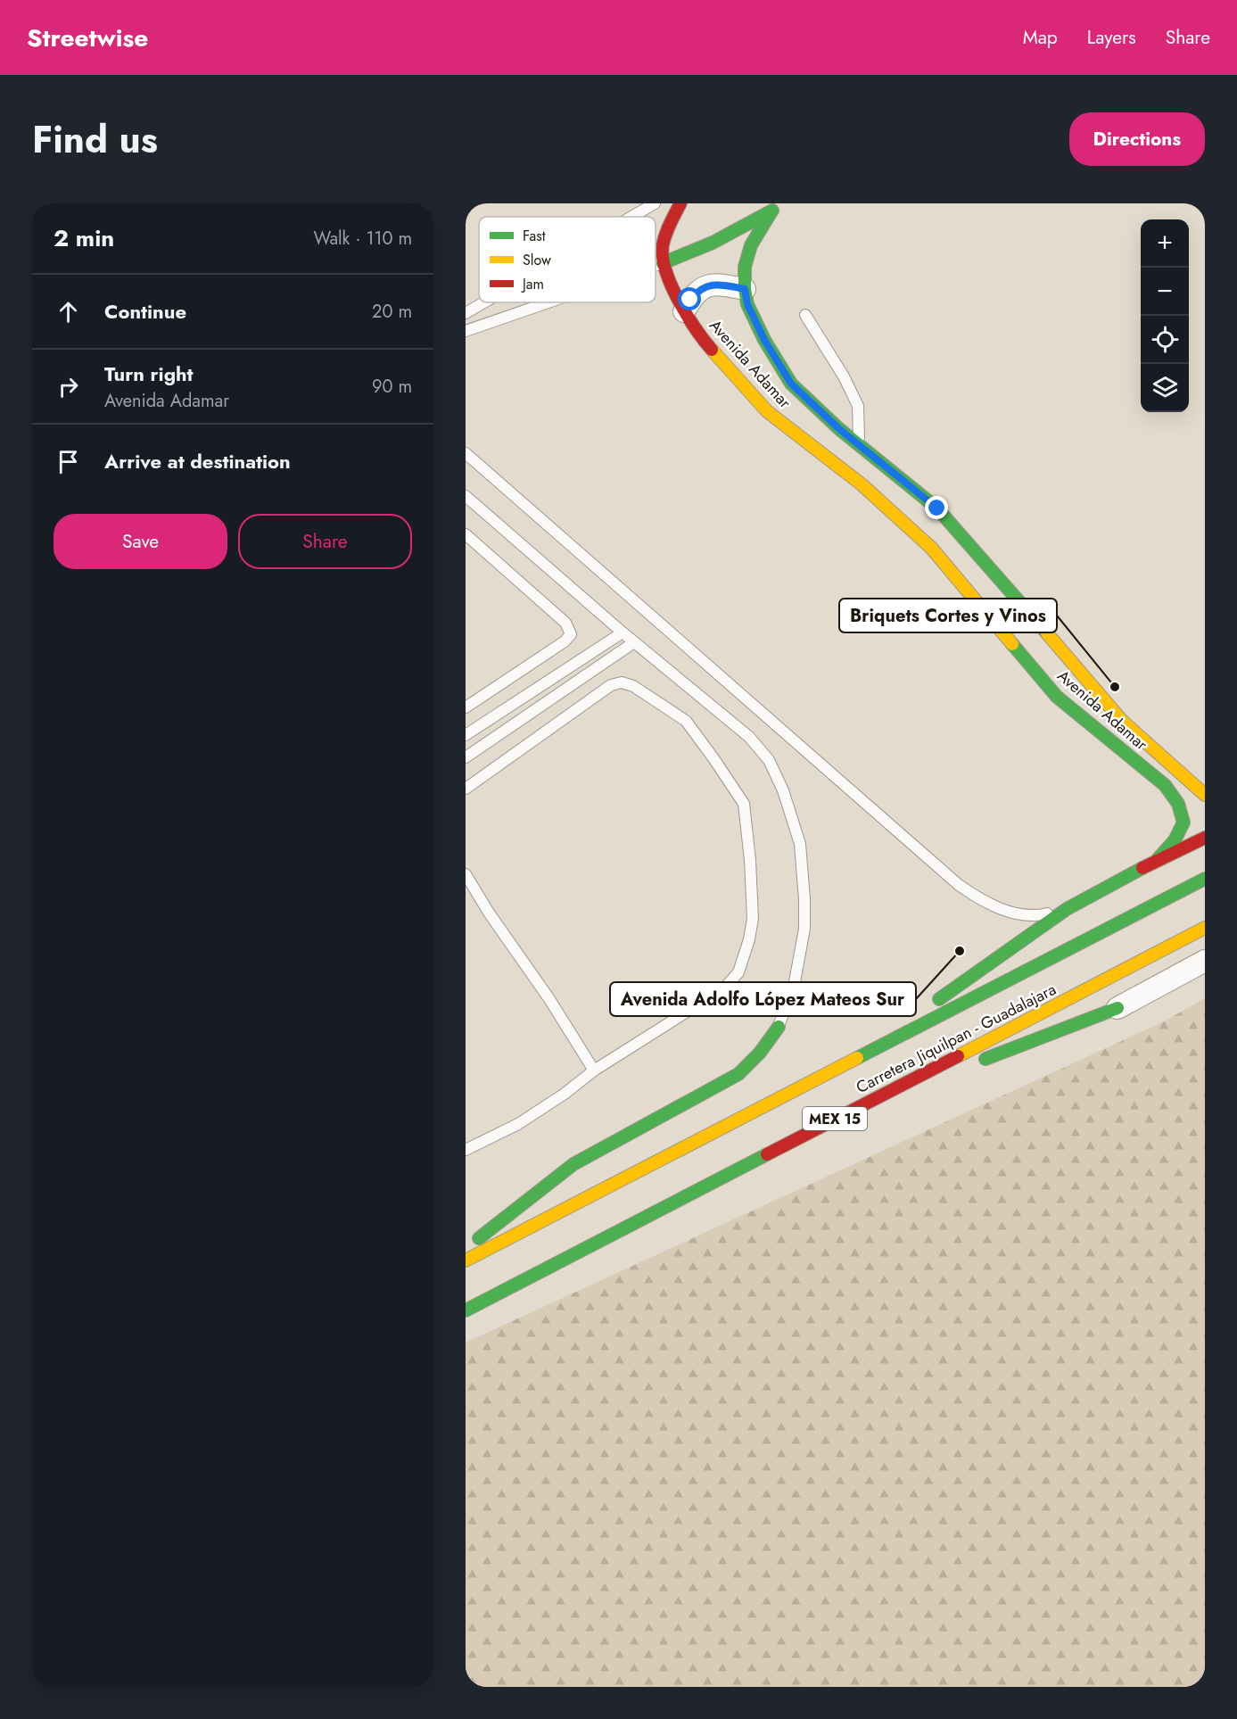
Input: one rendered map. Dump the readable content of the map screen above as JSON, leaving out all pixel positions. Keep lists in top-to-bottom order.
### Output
{
  "streets": {
    "main road": ["Avenida Adamar", "Carretera Jiquilpan - Guadalajara", "MEX 15"]
  },
  "places": ["Briquets Cortes y Vinos", "Avenida Adolfo López Mateos Sur"],
  "legend": ["Fast", "Slow", "Jam"],
  "page": {
    "header": "Streetwise",
    "nav": ["Map", "Layers", "Share"],
    "title": "Find us",
    "buttons": [
      "Directions",
      ["Save", "Share"]
    ],
    "heading": ["2 min", "Walk · 110 m"],
    "map_buttons": ["+", "−"],
    "list": [
      ["Continue", "20 m"],
      ["Turn right", "Avenida Adamar", "90 m"],
      "Arrive at destination"
    ]
  }
}
